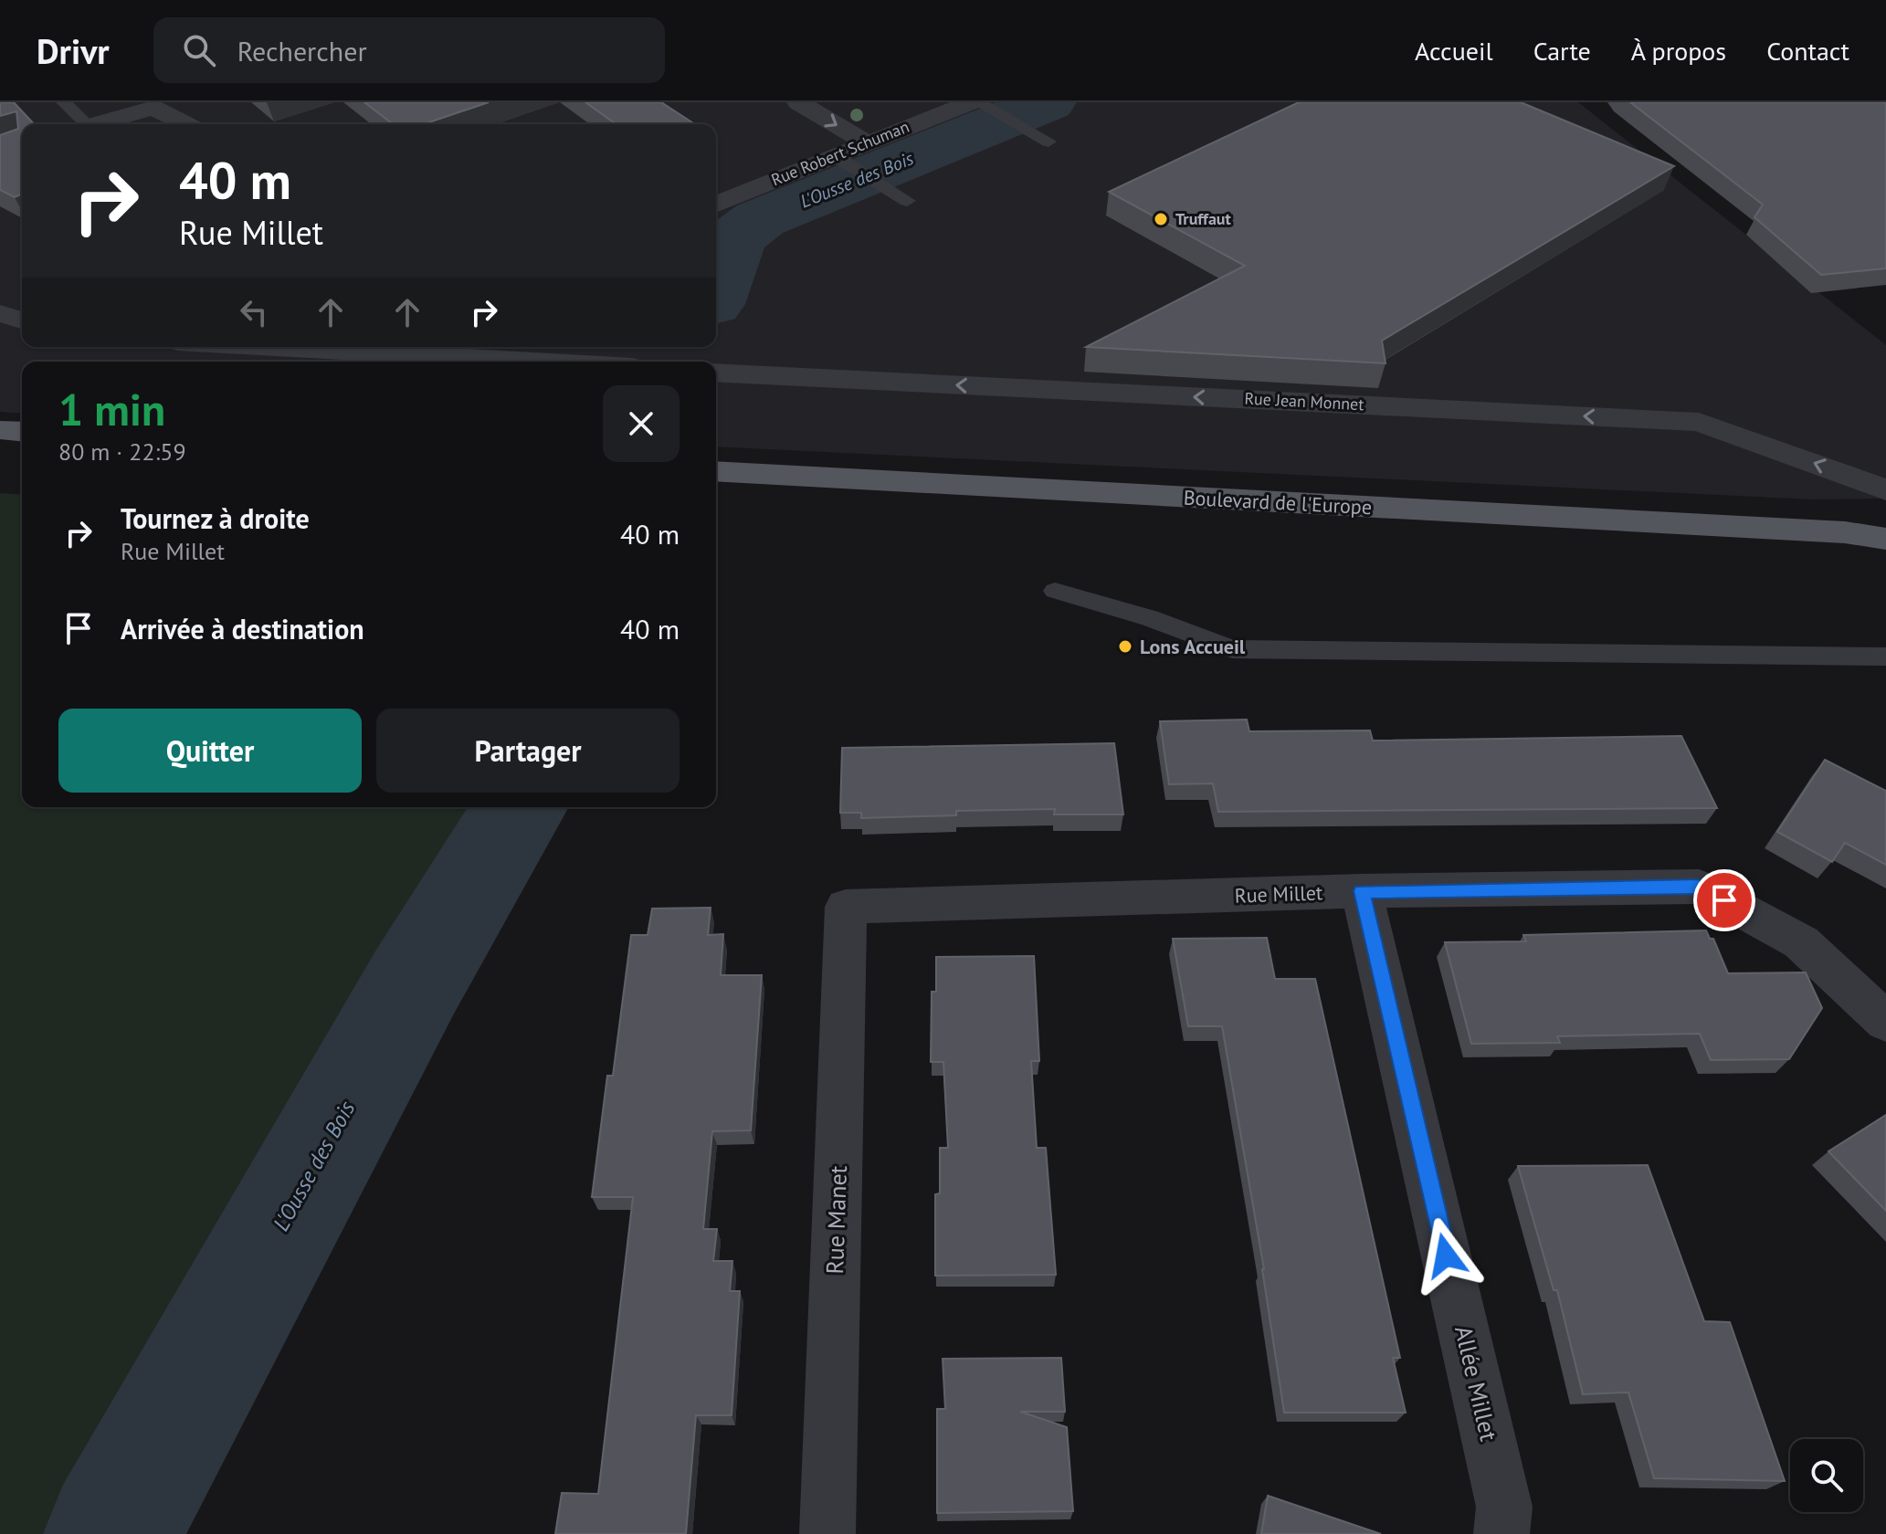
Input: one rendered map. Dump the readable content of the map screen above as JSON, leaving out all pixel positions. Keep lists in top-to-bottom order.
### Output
{
  "streets": {
    "main road": ["Boulevard de l'Europe"],
    "street": [
      "Rue Robert Schuman",
      "Rue Jean Monnet",
      "Rue Millet",
      "Rue Manet",
      "Allée Millet"
    ]
  },
  "crossings": [
    ["Rue Millet", "Rue Manet"],
    ["Rue Millet", "Allée Millet"]
  ],
  "one_way": ["Rue Jean Monnet"],
  "water": ["L'Ousse des Bois"],
  "places": ["Truffaut", "Lons Accueil"],
  "page": {
    "header": "Drivr",
    "search": "Rechercher",
    "nav": [
      "Accueil",
      "Carte",
      "À propos",
      "Contact"
    ],
    "turn": ["40 m", "Rue Millet"],
    "heading": ["1 min", "80 m · 22:59"],
    "list": [
      {
        "name": "Tournez à droite",
        "note": "Rue Millet",
        "value": "40 m"
      },
      {
        "name": "Arrivée à destination",
        "value": "40 m"
      }
    ],
    "buttons": ["Quitter", "Partager"]
  }
}
